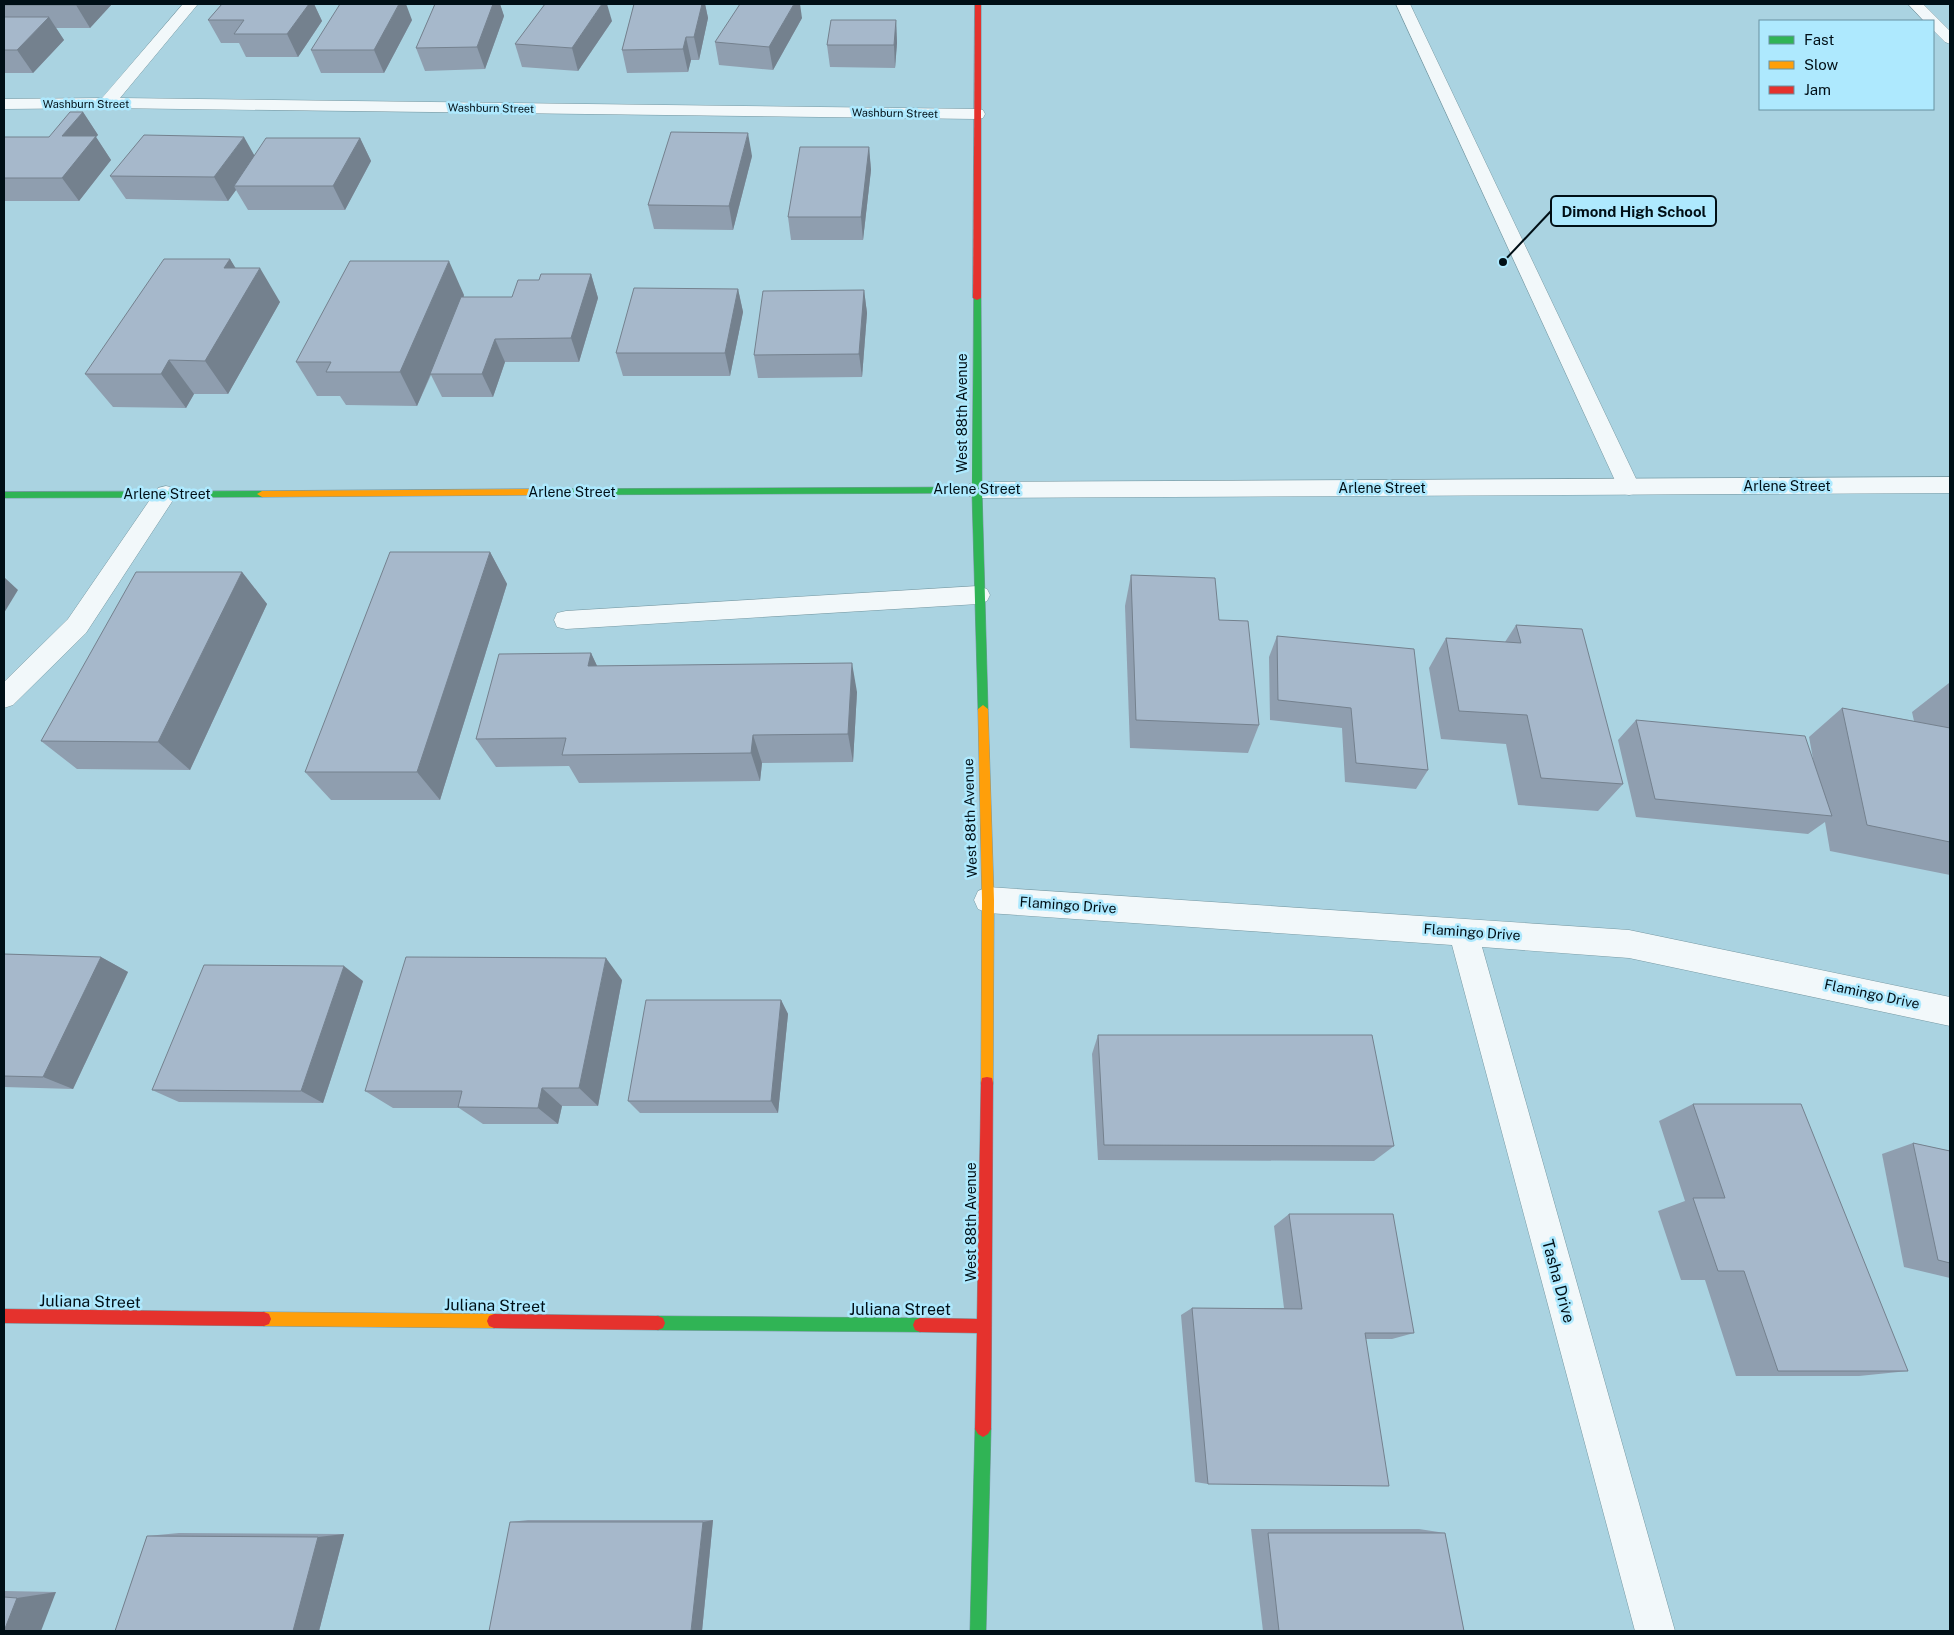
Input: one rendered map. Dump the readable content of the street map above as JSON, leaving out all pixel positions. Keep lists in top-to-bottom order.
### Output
{
  "streets": {
    "street": [
      "Washburn Street",
      "West 88th Avenue",
      "Arlene Street",
      "Flamingo Drive",
      "Tasha Drive",
      "Juliana Street"
    ]
  },
  "crossings": [
    ["Washburn Street", "West 88th Avenue"],
    ["West 88th Avenue", "Arlene Street"],
    ["West 88th Avenue", "Flamingo Drive"],
    ["West 88th Avenue", "Juliana Street"],
    ["Flamingo Drive", "Tasha Drive"]
  ],
  "places": ["Dimond High School"],
  "legend": ["Fast", "Slow", "Jam"]
}
